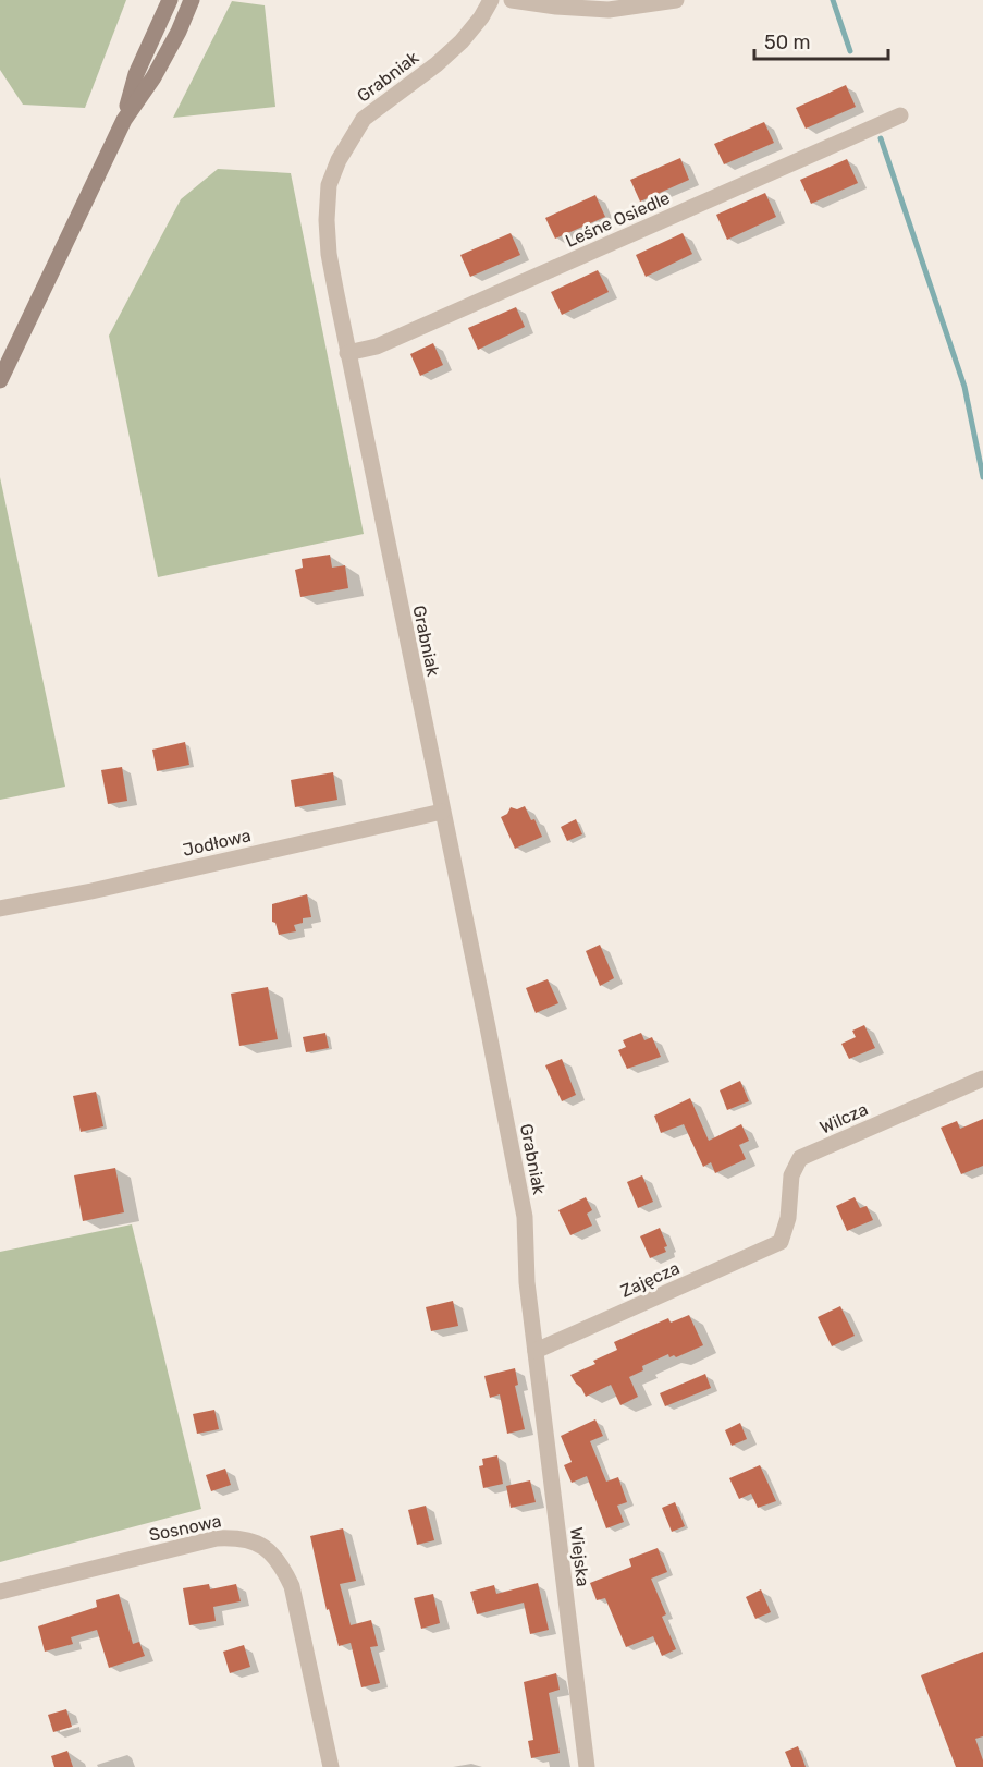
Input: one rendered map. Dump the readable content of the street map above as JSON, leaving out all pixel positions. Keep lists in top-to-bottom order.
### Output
{
  "streets": {
    "street": [
      "Grabniak",
      "Leśne Osiedle",
      "Jodłowa",
      "Wilcza",
      "Zajęcza",
      "Sosnowa",
      "Wiejska"
    ]
  },
  "crossings": [
    ["Grabniak", "Leśne Osiedle"],
    ["Grabniak", "Jodłowa"],
    ["Grabniak", "Zajęcza"],
    ["Grabniak", "Wiejska"],
    ["Wilcza", "Zajęcza"],
    ["Zajęcza", "Wiejska"]
  ],
  "scale_bar": "50 m"
}
